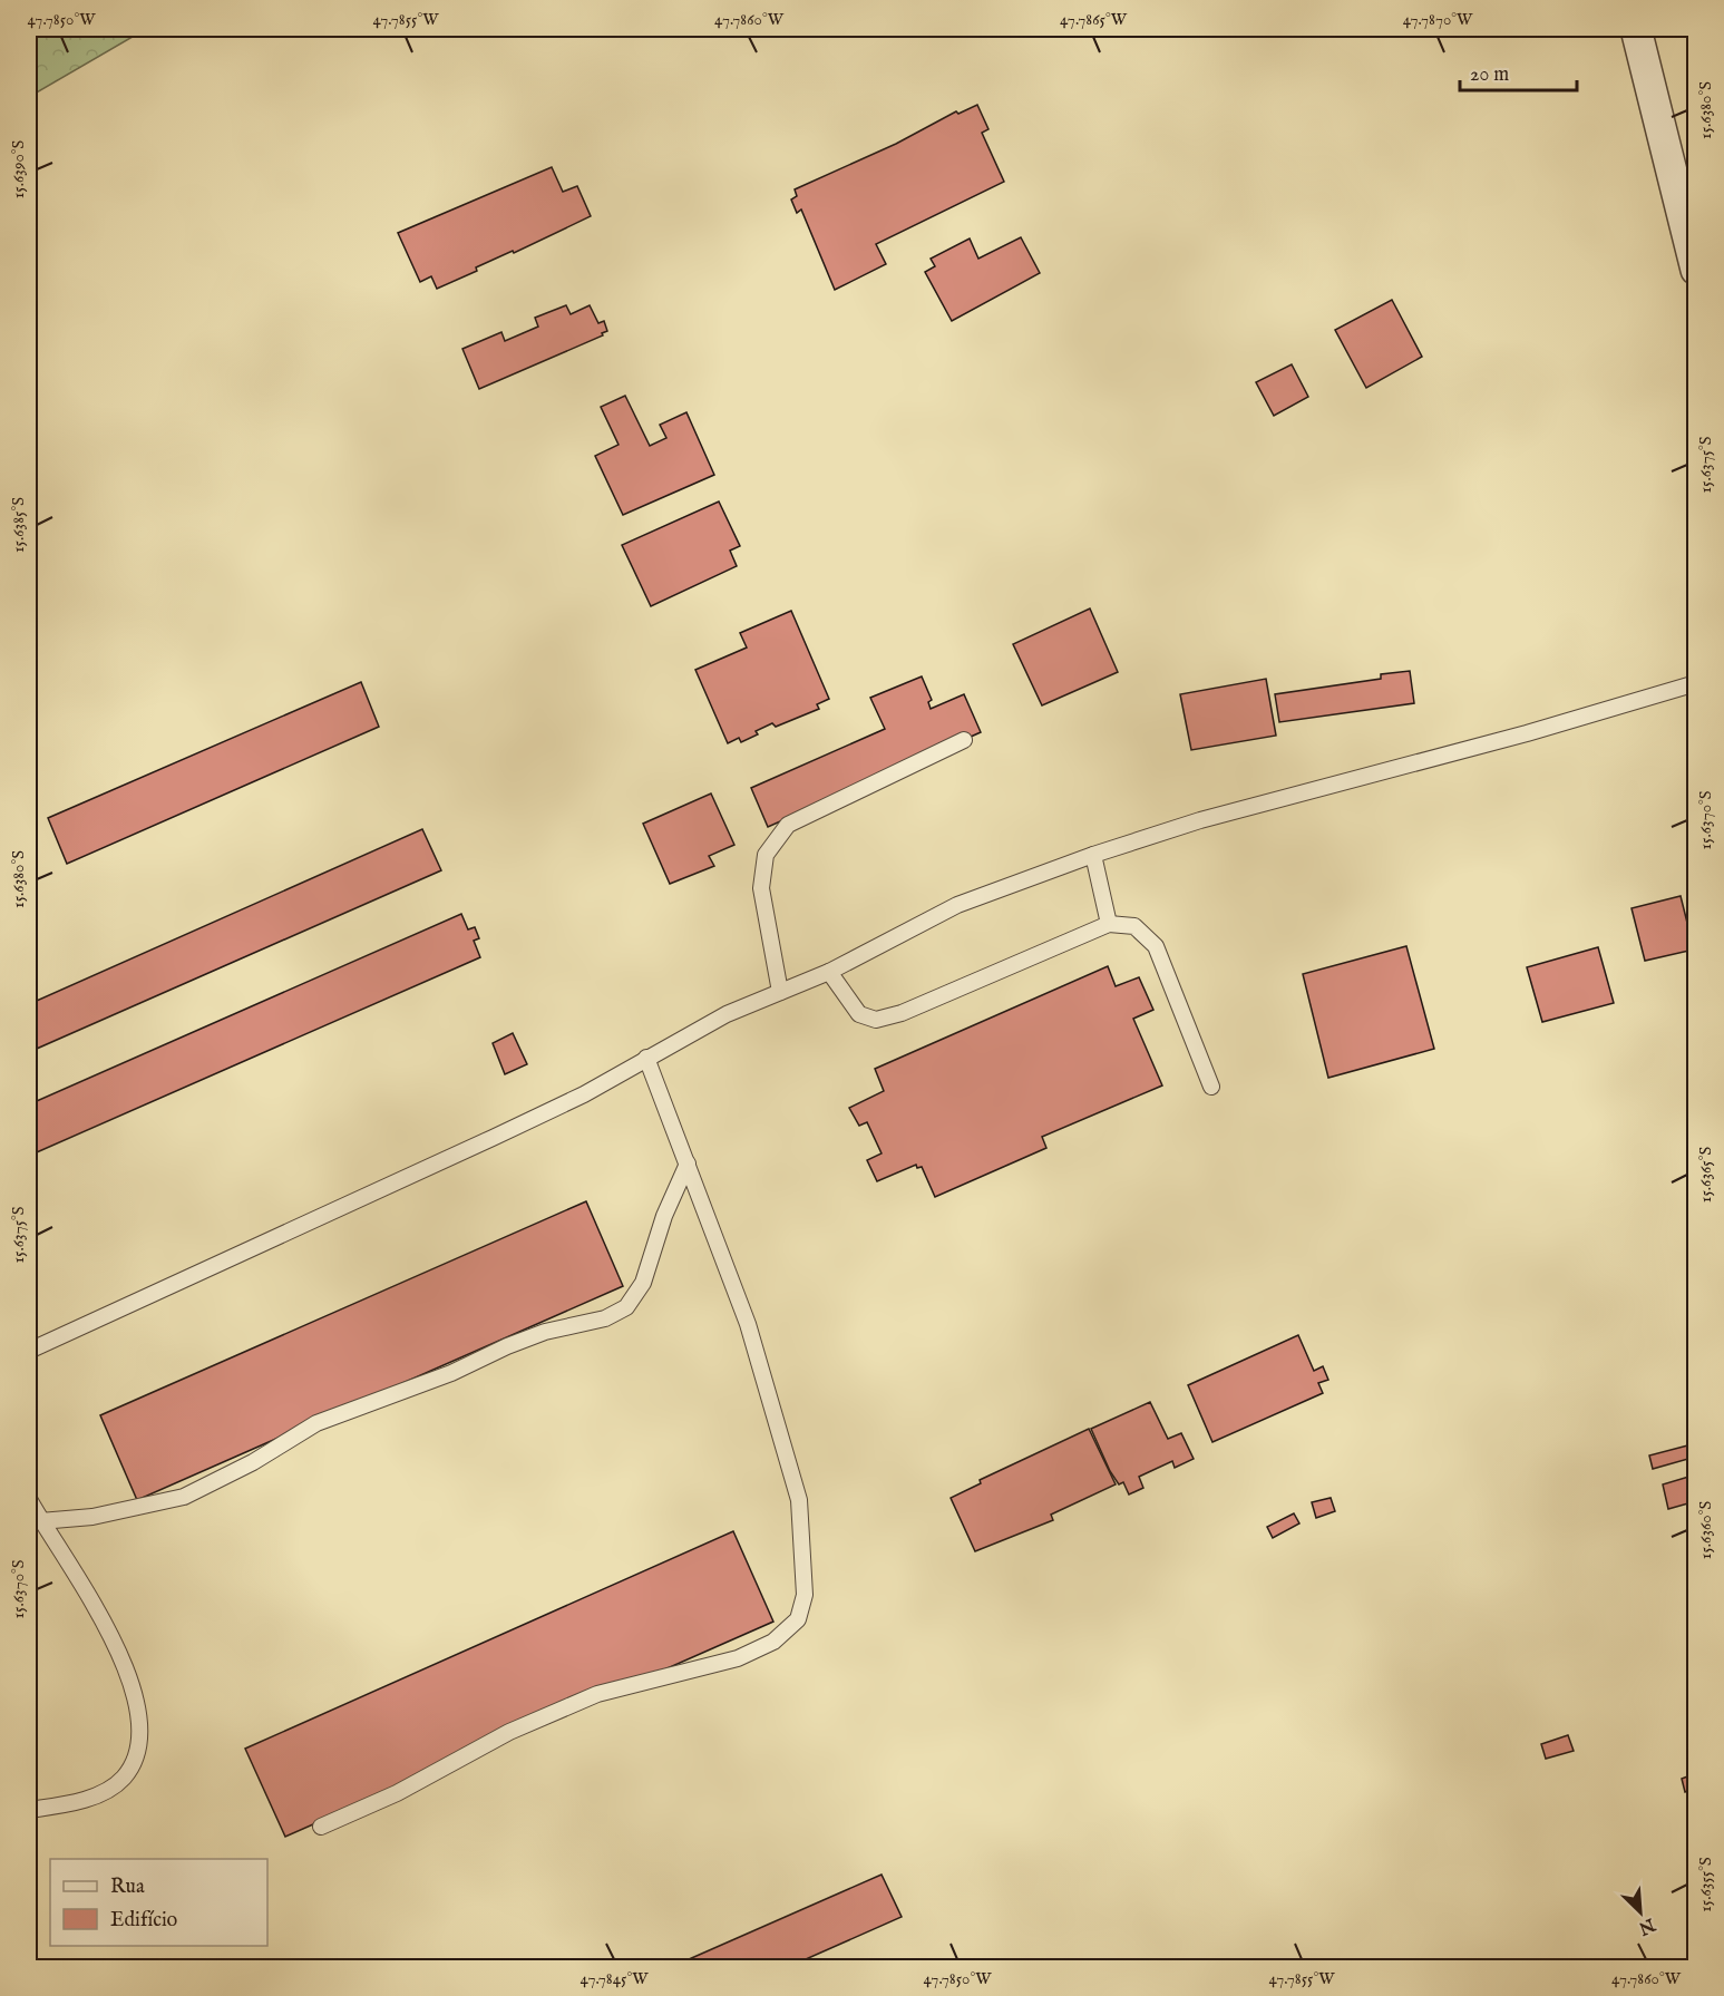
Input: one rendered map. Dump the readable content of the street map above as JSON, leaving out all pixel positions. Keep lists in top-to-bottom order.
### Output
{
  "legend": ["Rua", "Edifício"],
  "scale_bar": "20 m",
  "north": "bottom right",
  "coordinates": [
    "47.7850°W",
    "47.7855°W",
    "47.7860°W",
    "47.7865°W",
    "47.7870°W",
    "15.6380°S",
    "15.6390°S",
    "15.6375°S",
    "15.6385°S",
    "15.6370°S",
    "15.6365°S",
    "15.6360°S",
    "15.6355°S",
    "47.7845°W"
  ]
}
